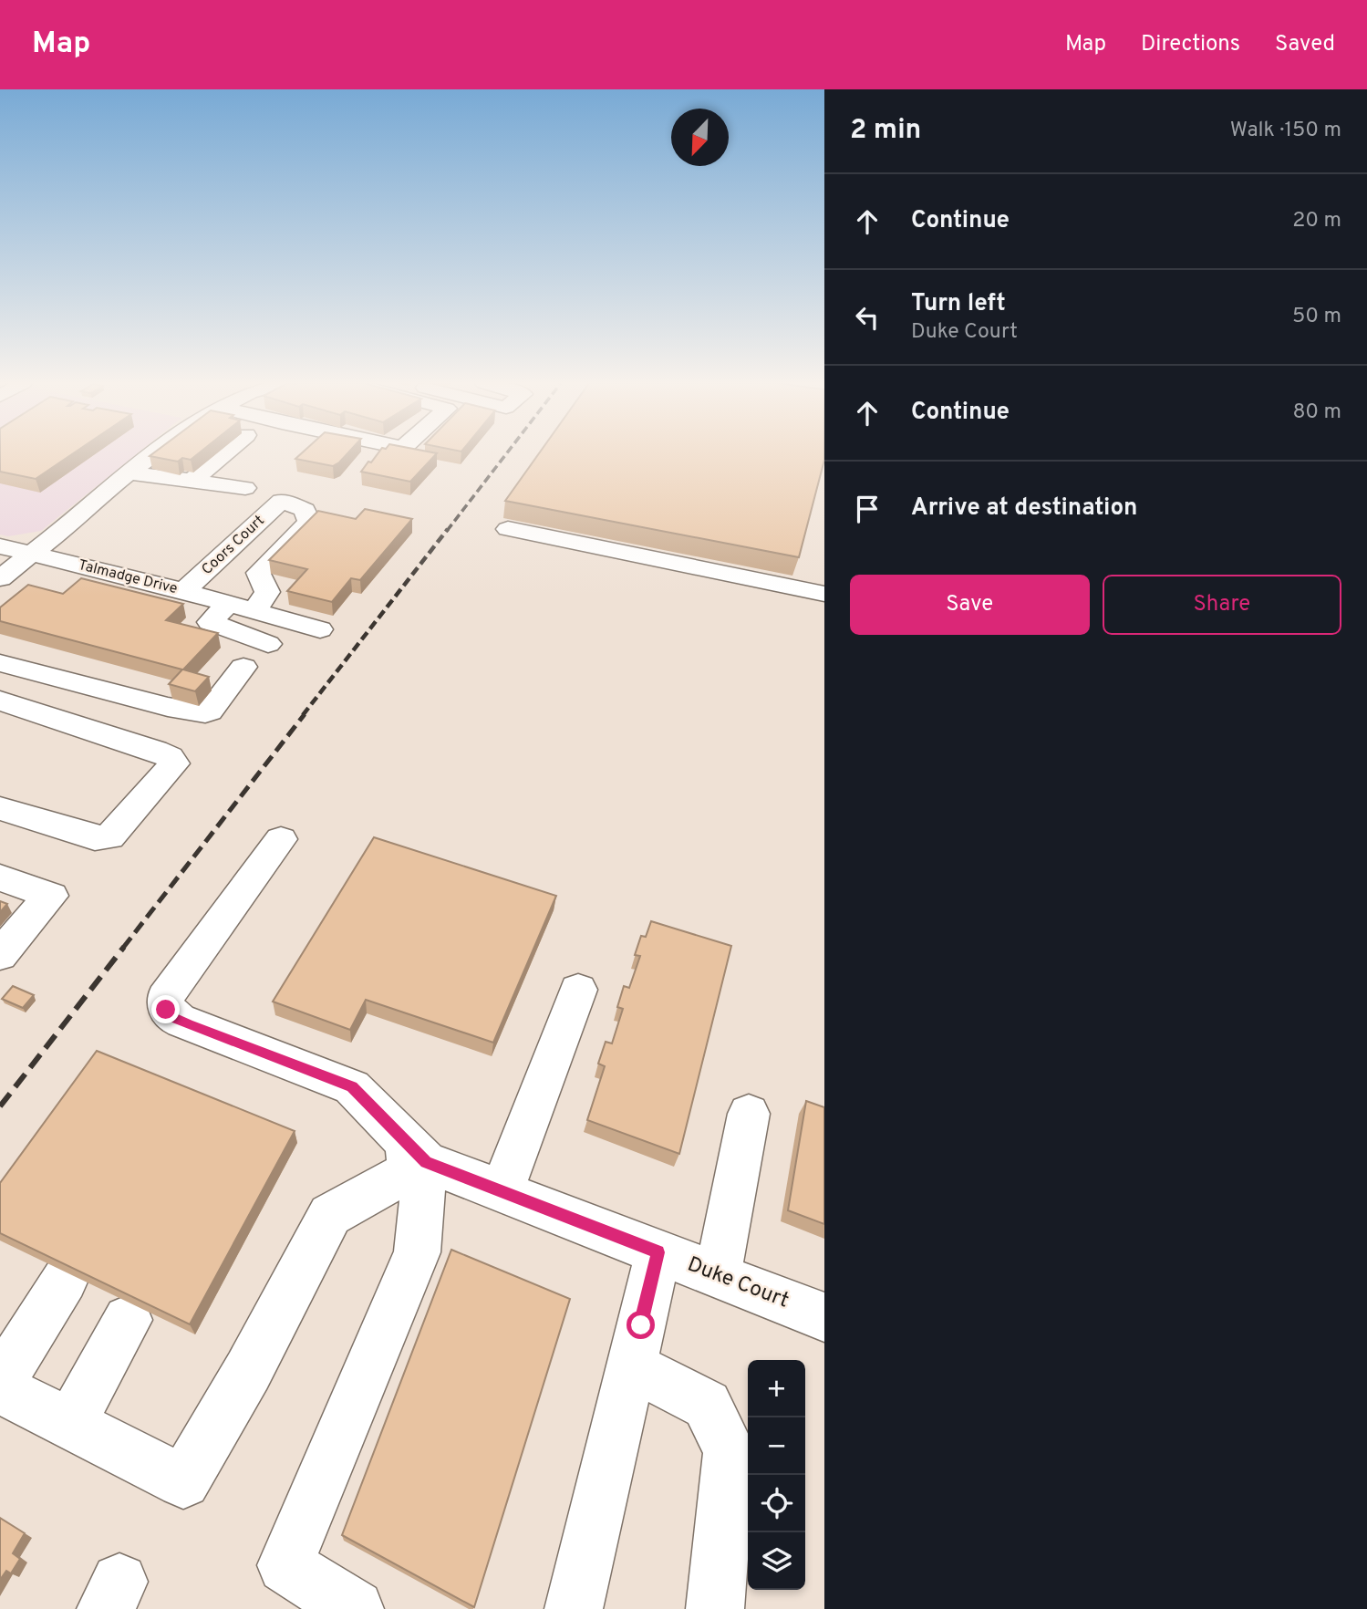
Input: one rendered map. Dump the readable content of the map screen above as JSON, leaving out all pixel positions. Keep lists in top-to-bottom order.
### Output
{
  "streets": {
    "street": ["Coors Court", "Talmadge Drive", "Duke Court"]
  },
  "crossings": [
    ["Coors Court", "Talmadge Drive"]
  ],
  "north": "bottom left",
  "page": {
    "header": "Map",
    "nav": ["Map", "Directions", "Saved"],
    "heading": ["2 min", "Walk · 150 m"],
    "list": [
      ["Continue", "20 m"],
      ["Turn left", "Duke Court", "50 m"],
      ["Continue", "80 m"],
      "Arrive at destination"
    ],
    "buttons": ["Save", "Share"],
    "map_buttons": ["+", "−"]
  }
}
